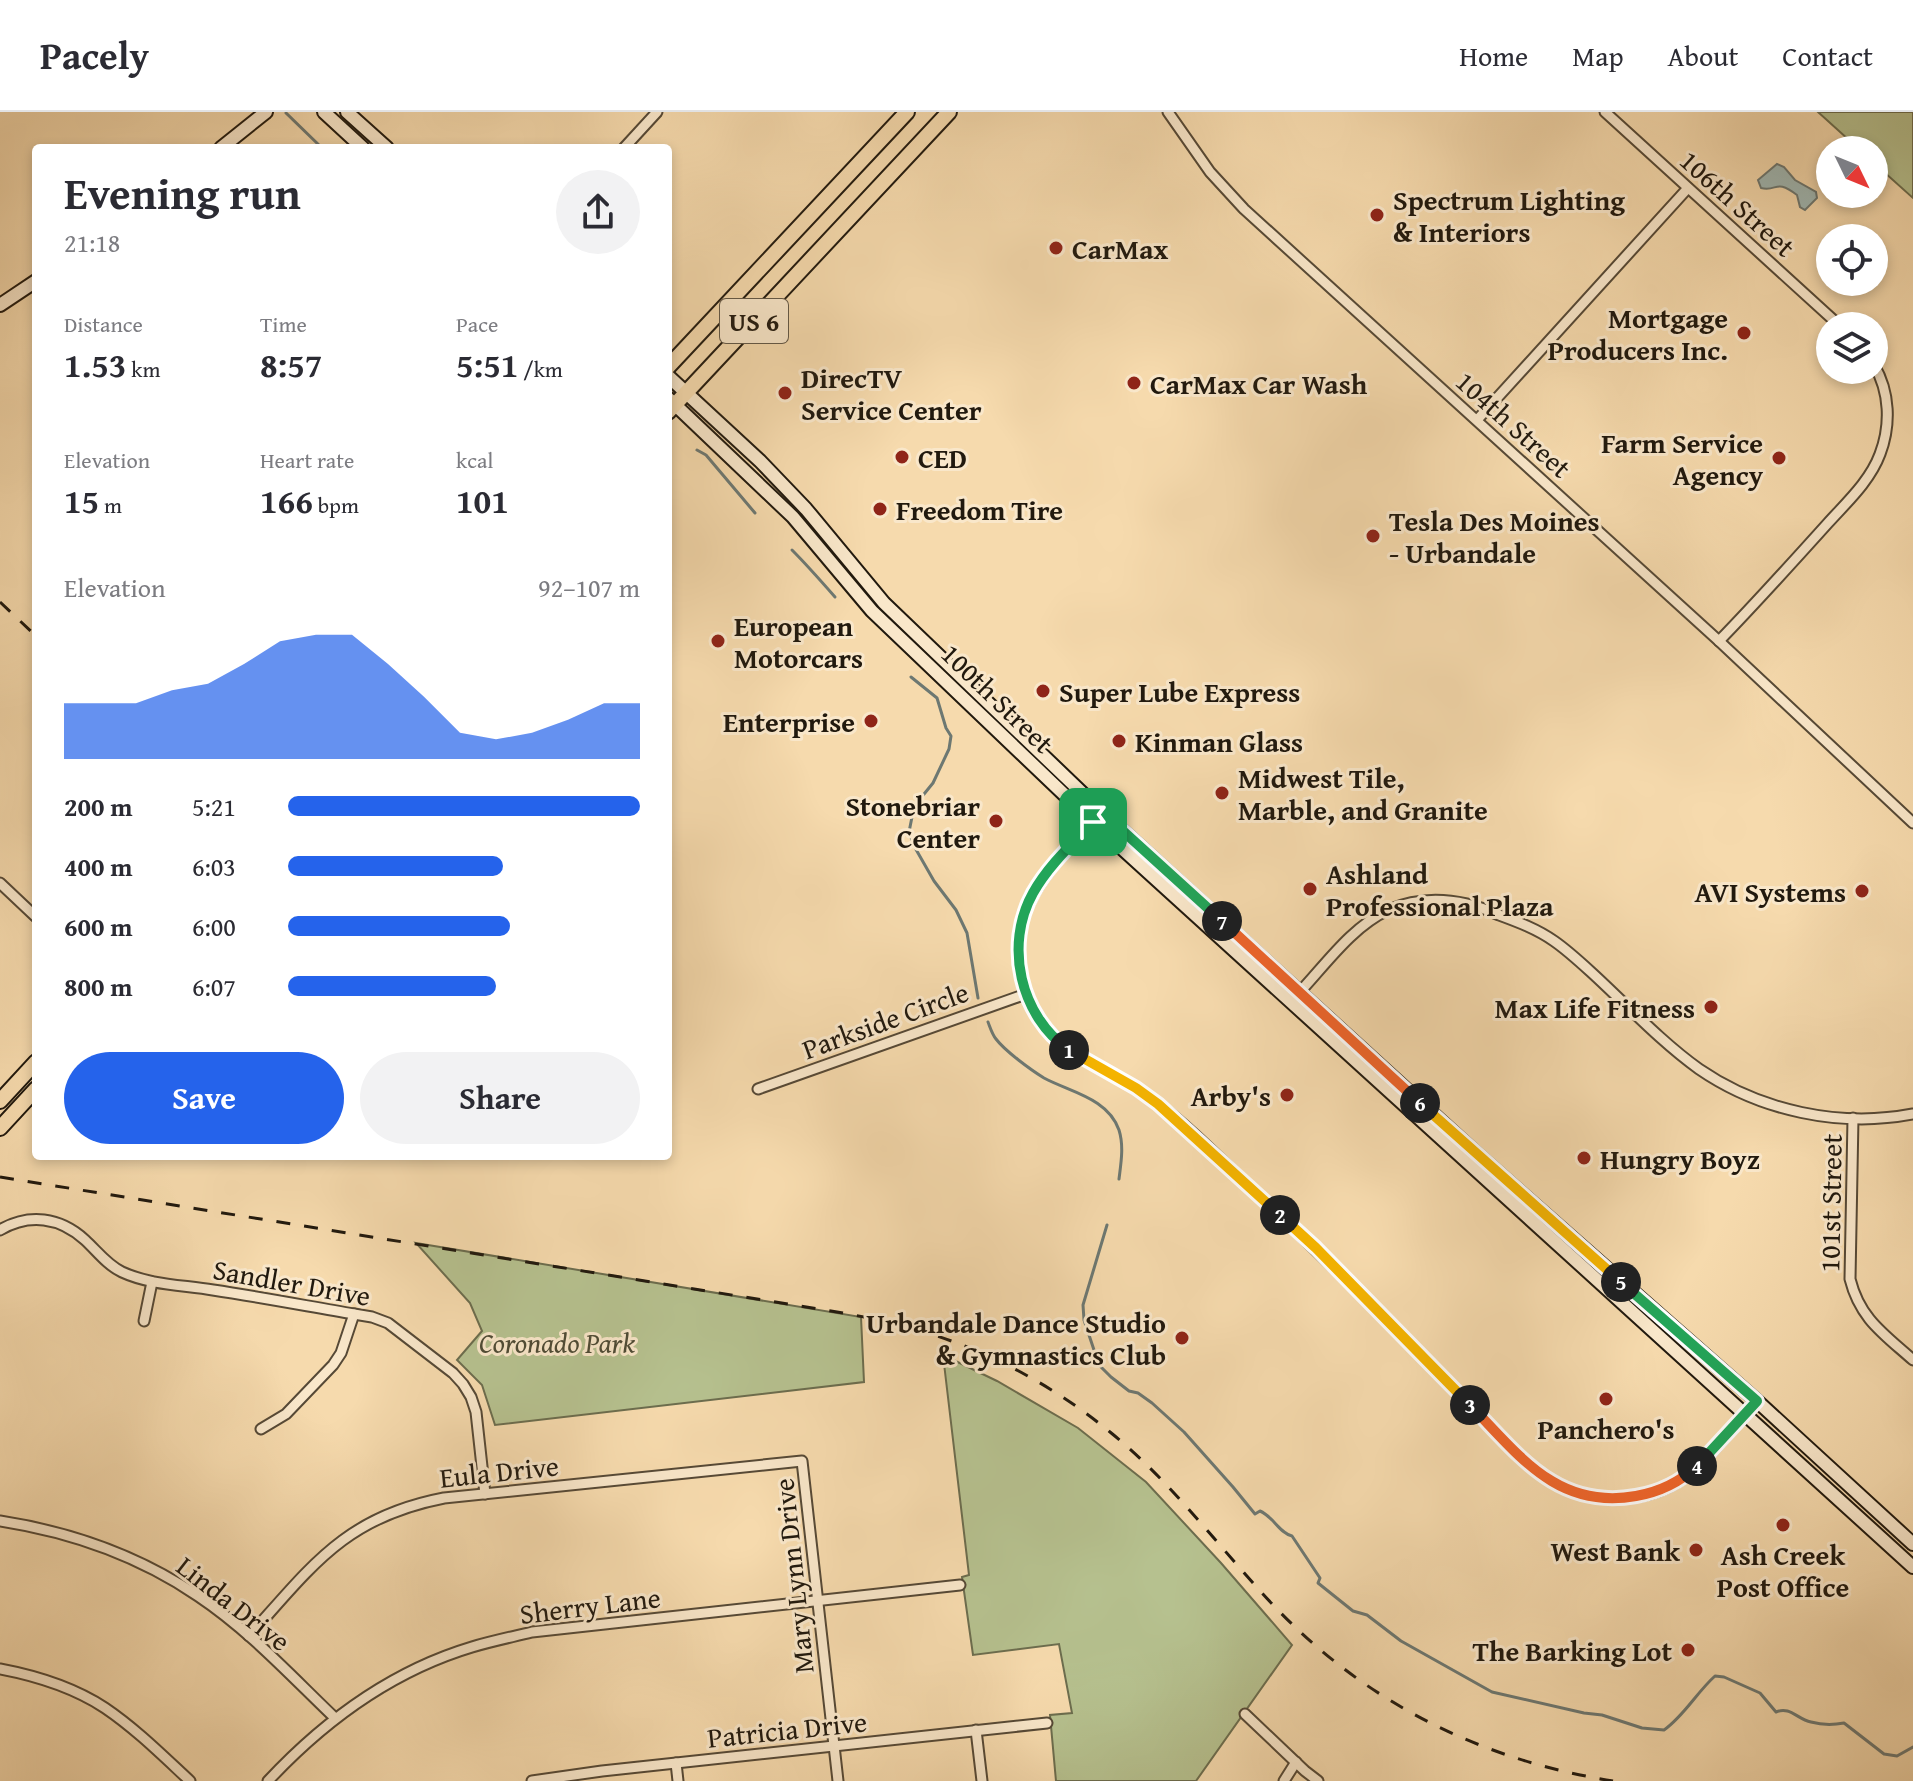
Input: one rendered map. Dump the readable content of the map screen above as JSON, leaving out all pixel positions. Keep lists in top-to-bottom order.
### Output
{
  "streets": {
    "main road": ["US 6", "100th Street"],
    "street": [
      "106th Street",
      "104th Street",
      "Parkside Circle",
      "101st Street",
      "Sandler Drive",
      "Eula Drive",
      "Mary Lynn Drive",
      "Linda Drive",
      "Sherry Lane",
      "Patricia Drive"
    ]
  },
  "crossings": [
    ["US 6", "100th Street"],
    ["Sandler Drive", "Eula Drive"],
    ["Eula Drive", "Mary Lynn Drive"],
    ["Eula Drive", "Linda Drive"],
    ["Mary Lynn Drive", "Sherry Lane"],
    ["Mary Lynn Drive", "Patricia Drive"],
    ["Linda Drive", "Sherry Lane"]
  ],
  "parks": ["Coronado Park"],
  "places": [
    "Spectrum Lighting & Interiors",
    "CarMax",
    "Mortgage Producers Inc.",
    "CarMax Car Wash",
    "DirecTV Service Center",
    "CED",
    "Farm Service Agency",
    "Freedom Tire",
    "Tesla Des Moines - Urbandale",
    "European Motorcars",
    "Super Lube Express",
    "Enterprise",
    "Kinman Glass",
    "Midwest Tile, Marble, and Granite",
    "Stonebriar Center",
    "Ashland Professional Plaza",
    "AVI Systems",
    "Max Life Fitness",
    "Arby's",
    "Hungry Boyz",
    "Urbandale Dance Studio & Gymnastics Club",
    "Panchero's",
    "Ash Creek Post Office",
    "West Bank",
    "The Barking Lot"
  ],
  "north": "bottom right",
  "page": {
    "header": "Pacely",
    "nav": [
      "Home",
      "Map",
      "About",
      "Contact"
    ],
    "heading": ["Evening run", "21:18"],
    "stats": [
      ["Distance", "1.53 km"],
      ["Time", "8:57"],
      ["Pace", "5:51 /km"],
      ["Elevation", "15 m"],
      ["Heart rate", "166 bpm"],
      ["kcal", "101"]
    ],
    "chart": ["Elevation", "92–107 m"],
    "list": [
      {
        "name": "200 m",
        "note": "5:21"
      },
      {
        "name": "400 m",
        "note": "6:03"
      },
      {
        "name": "600 m",
        "note": "6:00"
      },
      {
        "name": "800 m",
        "note": "6:07"
      }
    ],
    "pins": [
      "7",
      "1",
      "6",
      "2",
      "5",
      "3",
      "4"
    ],
    "buttons": ["Save", "Share"]
  }
}
